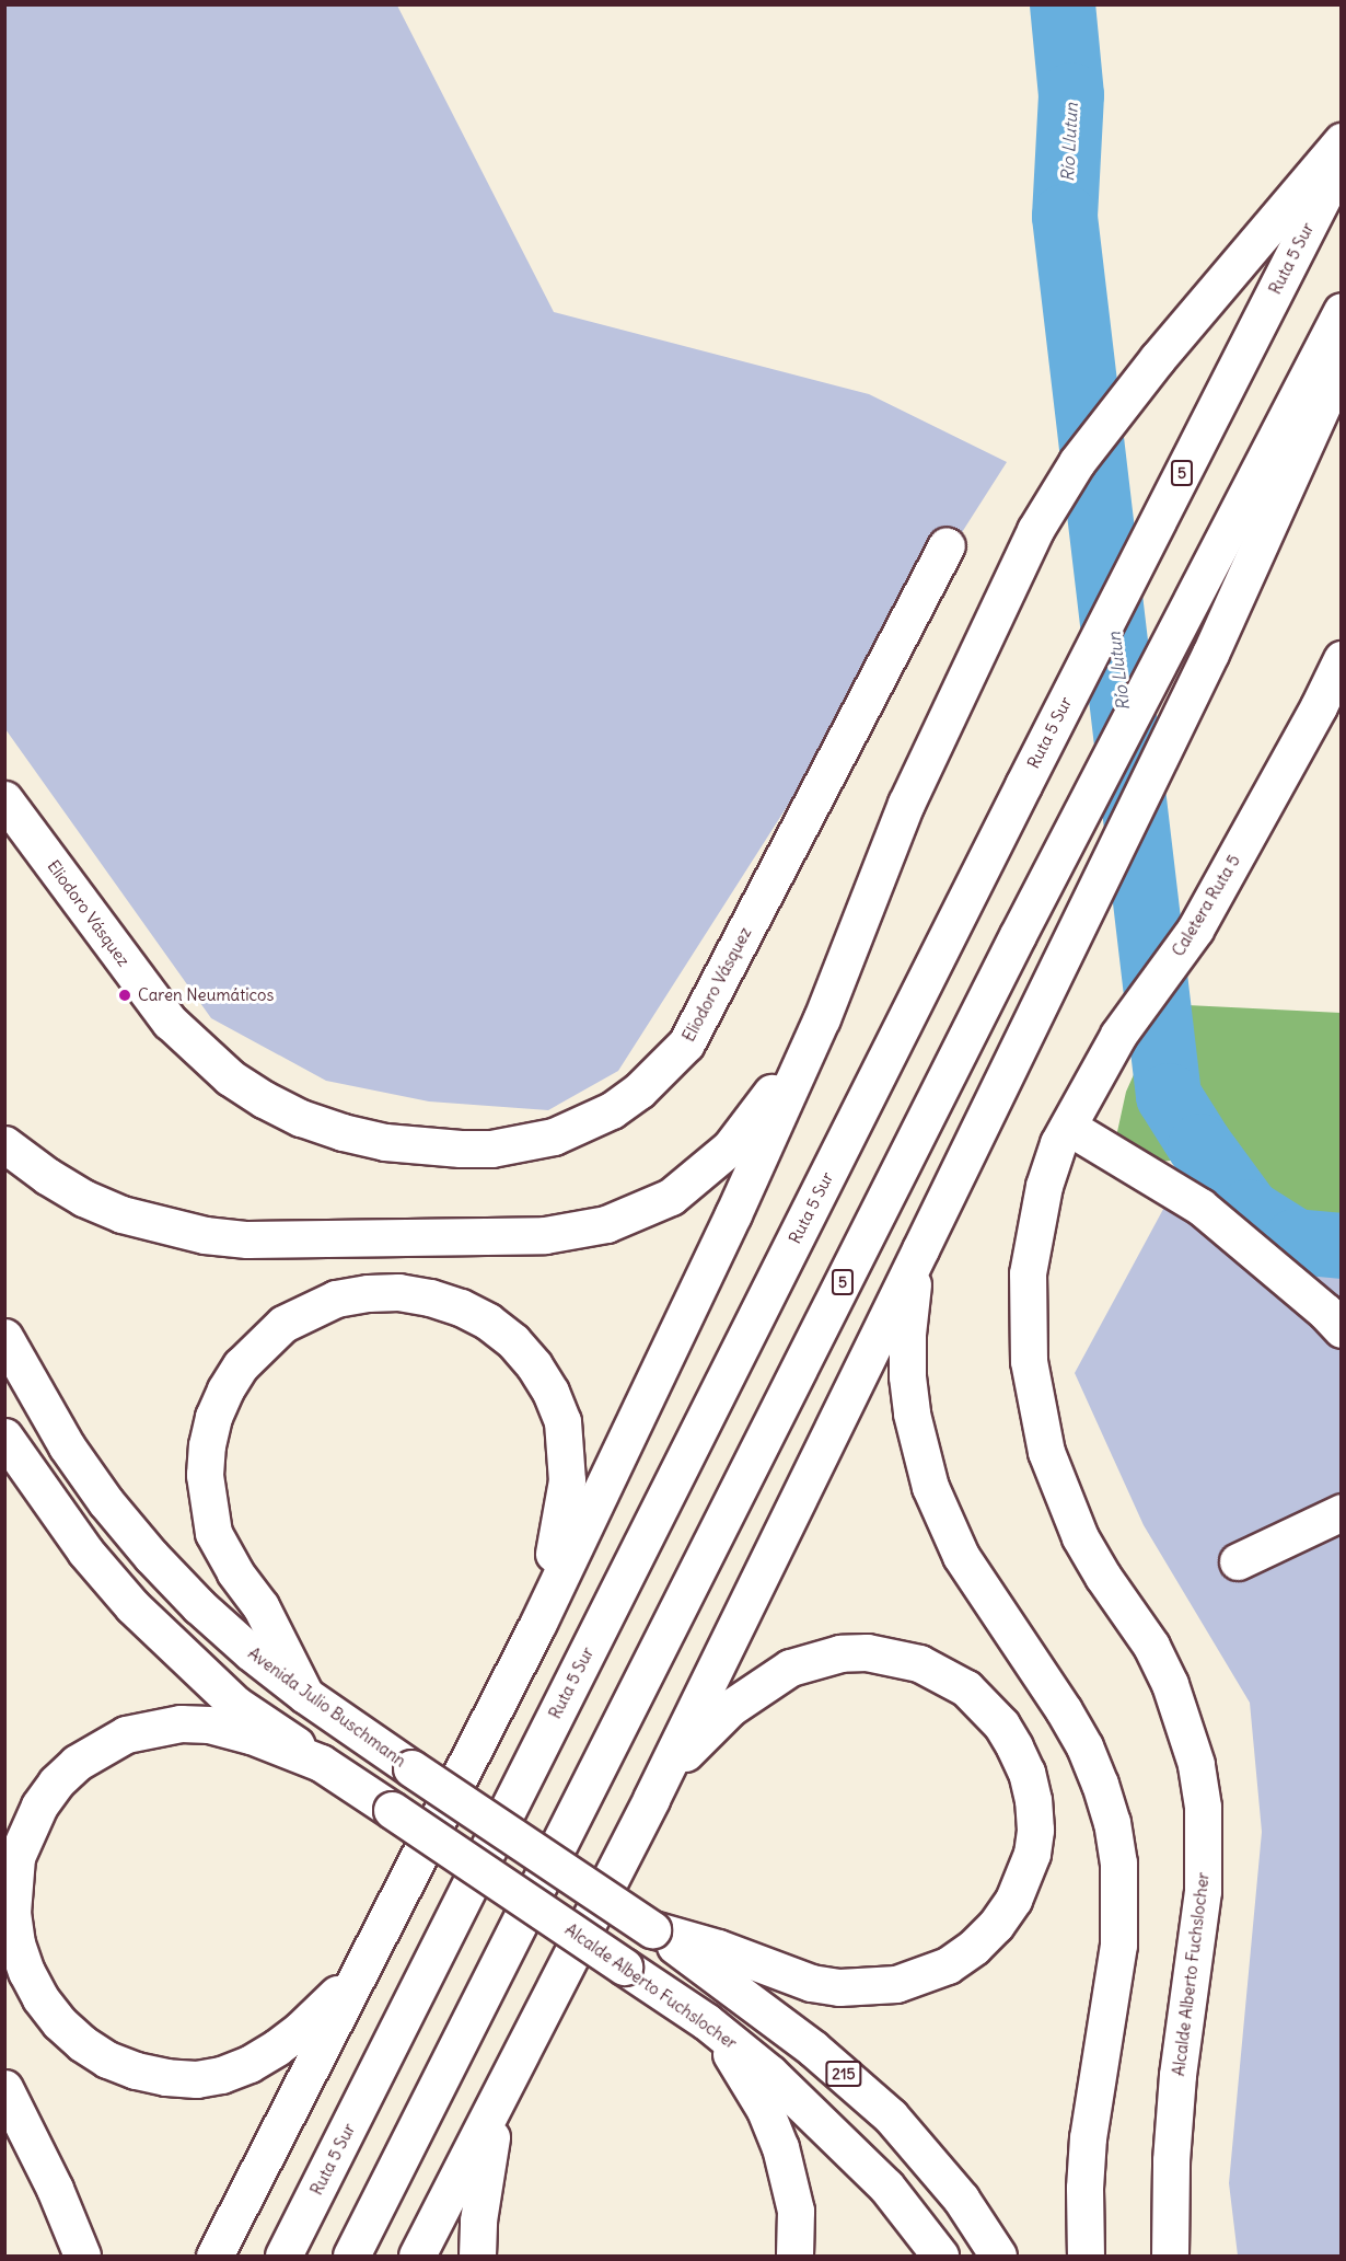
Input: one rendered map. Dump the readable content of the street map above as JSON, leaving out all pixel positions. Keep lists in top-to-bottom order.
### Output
{
  "streets": {
    "main road": [
      "Ruta 5 Sur",
      "5",
      "Caletera Ruta 5",
      "Eliodoro Vásquez",
      "Avenida Julio Buschmann",
      "Alcalde Alberto Fuchslocher",
      "215"
    ]
  },
  "crossings": [
    ["Caletera Ruta 5", "Alcalde Alberto Fuchslocher"],
    ["Avenida Julio Buschmann", "215"]
  ],
  "water": ["Río Llutun"],
  "places": ["Caren Neumáticos"]
}
